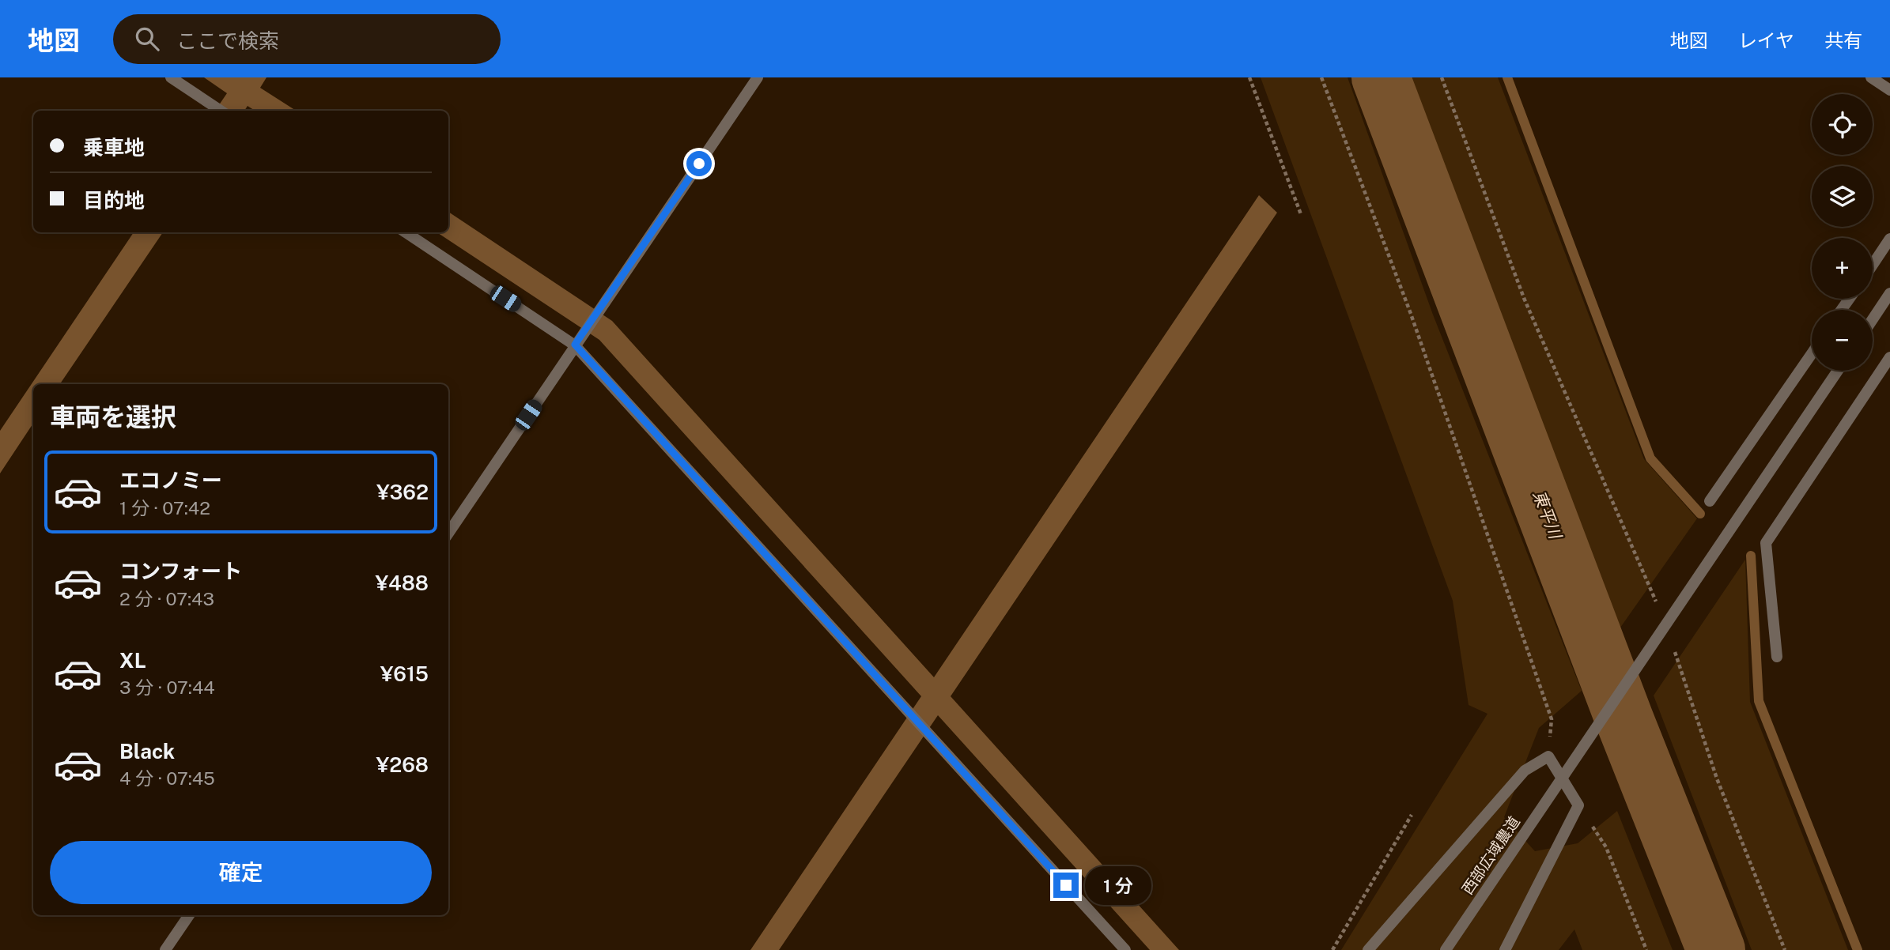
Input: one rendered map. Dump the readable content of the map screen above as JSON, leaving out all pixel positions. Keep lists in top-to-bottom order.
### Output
{
  "streets": {
    "street": ["西部広域農道"]
  },
  "water": ["東平川"],
  "page": {
    "header": "地図",
    "search": "ここで検索",
    "nav": ["地図", "レイヤ", "共有"],
    "map_buttons": ["+", "−"],
    "banner": ["乗車地", "目的地"],
    "heading": "車両を選択",
    "list": [
      {
        "name": "エコノミー",
        "note": "1 分 · 07:42",
        "value": "¥362"
      },
      {
        "name": "コンフォート",
        "note": "2 分 · 07:43",
        "value": "¥488"
      },
      {
        "name": "XL",
        "note": "3 分 · 07:44",
        "value": "¥615"
      },
      {
        "name": "Black",
        "note": "4 分 · 07:45",
        "value": "¥268"
      }
    ],
    "buttons": "確定",
    "bubble": "1 分"
  }
}
